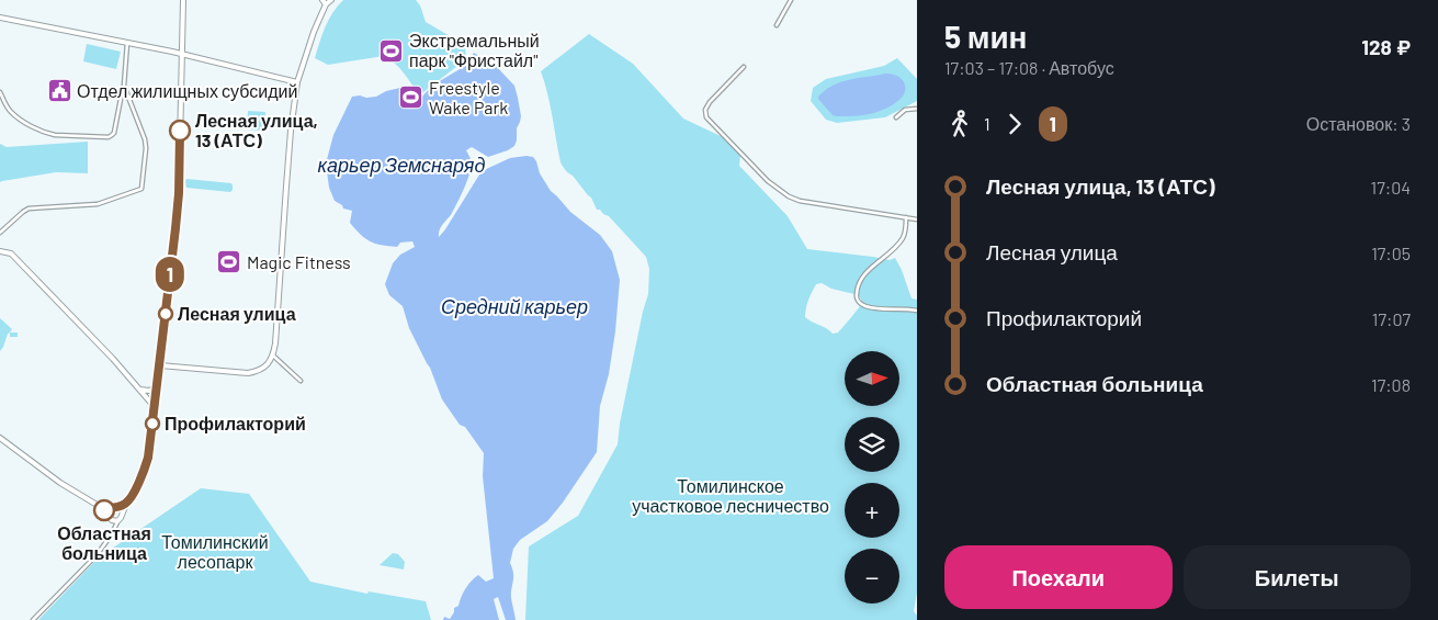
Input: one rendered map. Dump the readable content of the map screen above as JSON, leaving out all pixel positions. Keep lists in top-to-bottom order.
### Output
{
  "water": ["карьер Земснаряд", "Средний карьер"],
  "parks": ["Томилинское участковое лесничество", "Томилинский лесопарк"],
  "places": {
    "sports": ["Экстремальный парк \"Фристайл\"", "Freestyle Wake Park", "Magic Fitness"],
    "public building": ["Отдел жилищных субсидий"],
    "other": [
      "Лесная улица, 13 (АТС)",
      "Лесная улица",
      "Профилакторий",
      "Областная больница"
    ]
  },
  "lines": ["bus line 1"],
  "north": "right",
  "page": {
    "on_map": "1",
    "heading": ["5 мин", "17:03 – 17:08 · Автобус", "128 ₽"],
    "legs": ["1", "1", "Остановок: 3"],
    "list": [
      {
        "name": "Лесная улица, 13 (АТС)",
        "value": "17:04"
      },
      {
        "name": "Лесная улица",
        "value": "17:05"
      },
      {
        "name": "Профилакторий",
        "value": "17:07"
      },
      {
        "name": "Областная больница",
        "value": "17:08"
      }
    ],
    "map_buttons": ["+", "−"],
    "buttons": ["Поехали", "Билеты"]
  }
}
